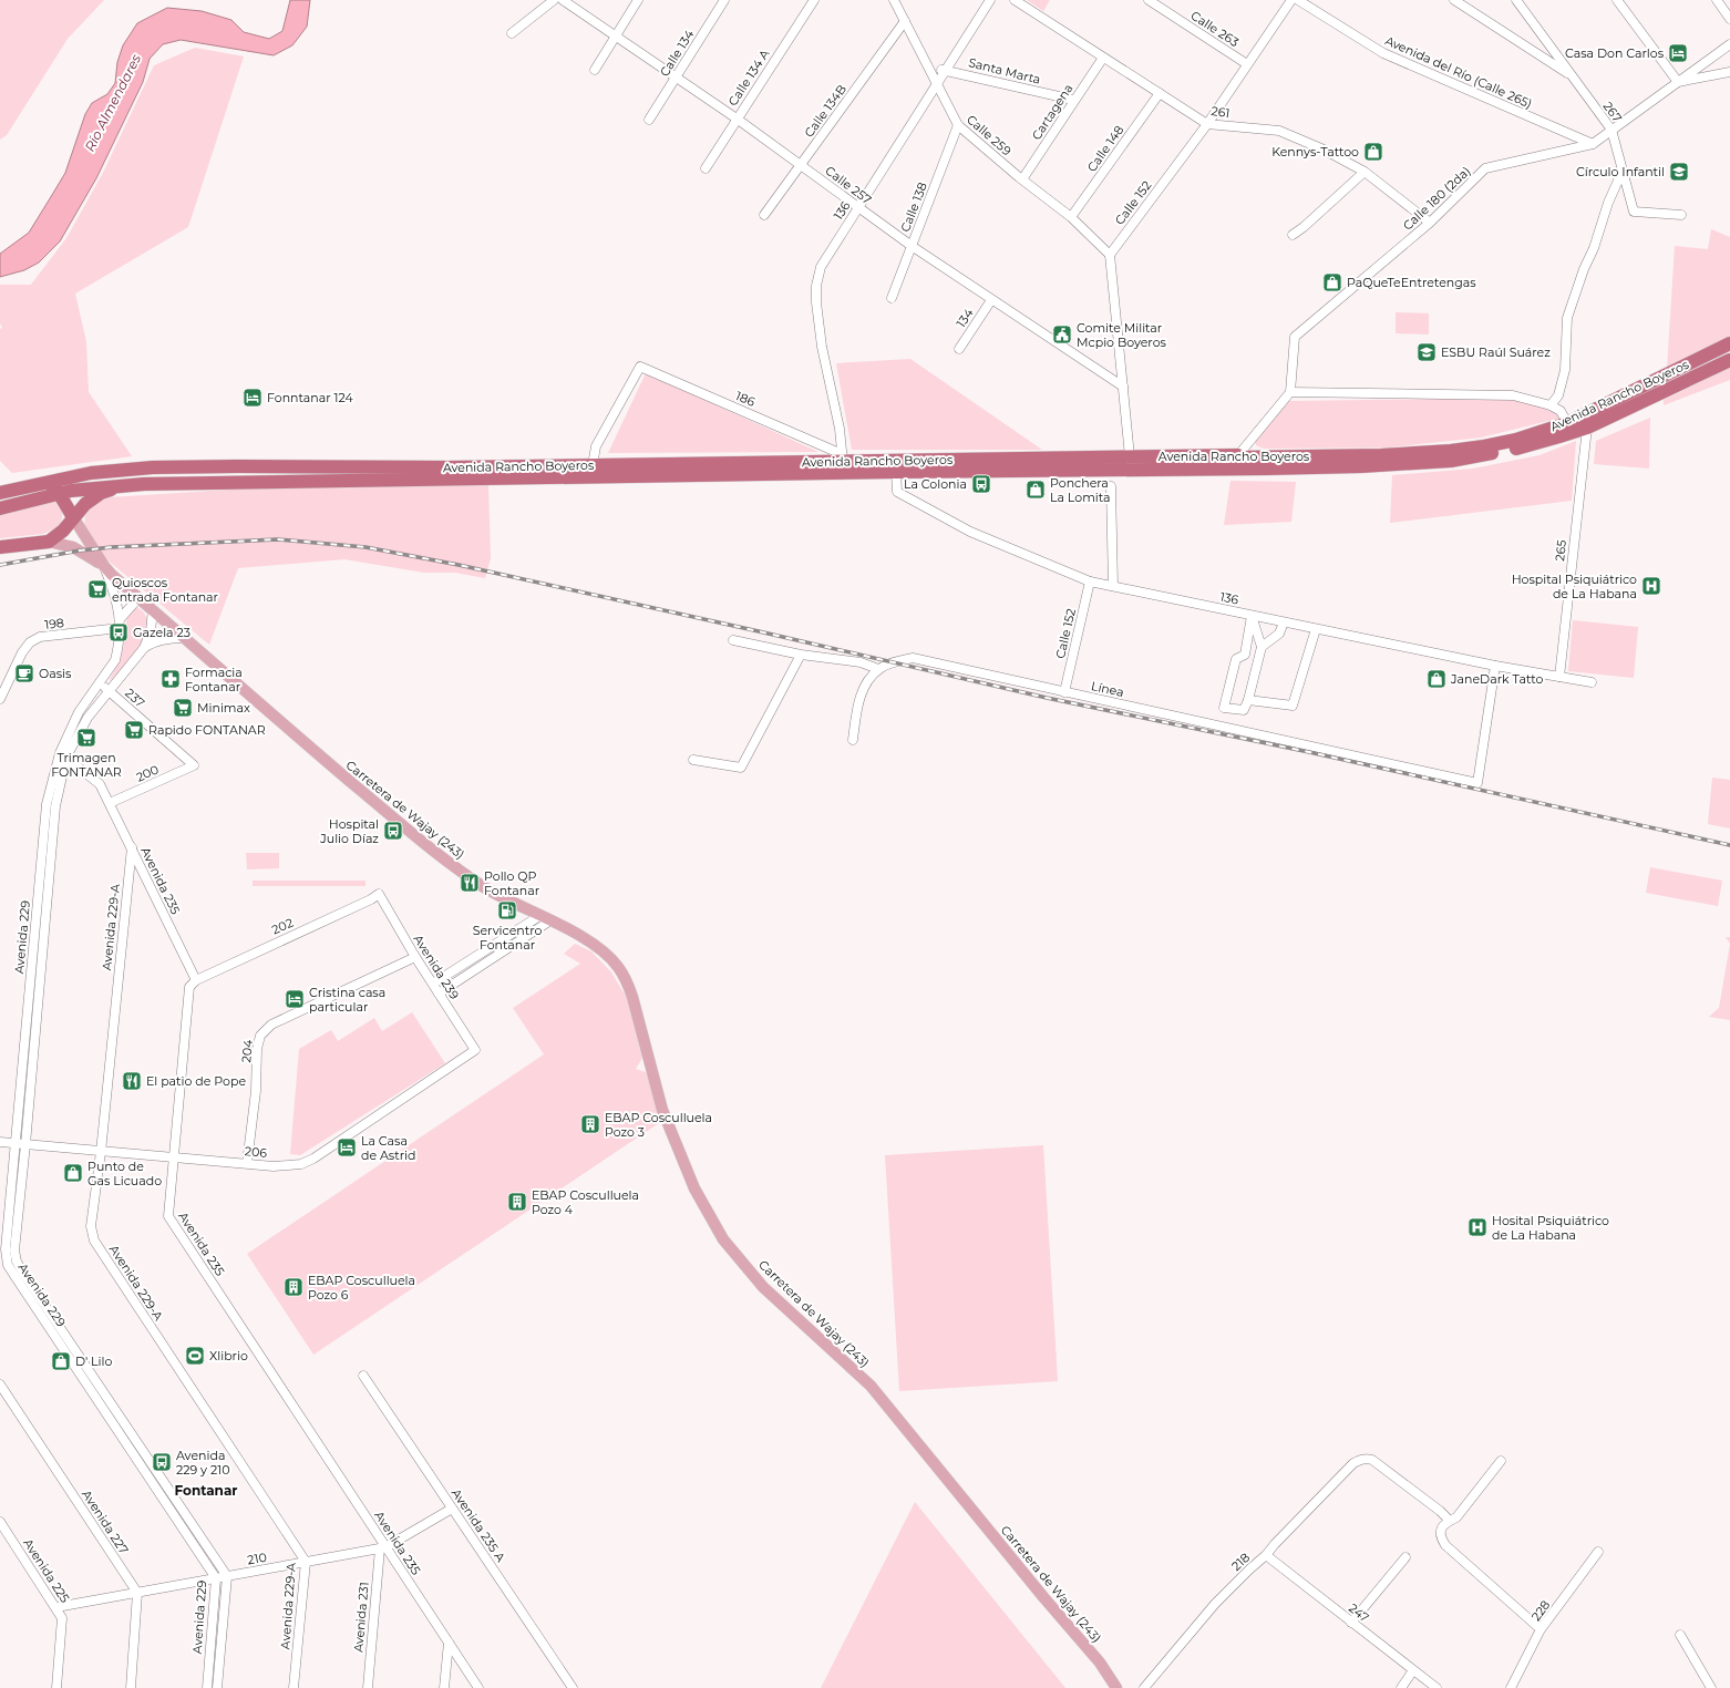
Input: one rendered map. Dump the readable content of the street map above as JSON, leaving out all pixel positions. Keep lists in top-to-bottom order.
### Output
{
  "streets": {
    "highway": ["Avenida Rancho Boyeros"],
    "main road": ["Carretera de Wajay (243)"],
    "street": [
      "Calle 263",
      "Calle 134",
      "Santa Marta",
      "Avenida del Río (Calle 265)",
      "Calle 134 A",
      "Calle 134B",
      "Cartagena",
      "261",
      "267",
      "Calle 259",
      "Calle 148",
      "Calle 257",
      "Calle 180 (2da)",
      "Calle 152",
      "Calle 138",
      "136",
      "134",
      "186",
      "265",
      "198",
      "Línea",
      "237",
      "200",
      "Avenida 235",
      "202",
      "Avenida 229-A",
      "Avenida 229",
      "Avenida 239",
      "204",
      "206",
      "Avenida 227",
      "Avenida 235 A",
      "210",
      "218",
      "Avenida 225",
      "228",
      "247",
      "Avenida 231"
    ]
  },
  "crossings": [
    ["Calle 263", "Calle 152"],
    ["Calle 134", "Calle 257"],
    ["Santa Marta", "Cartagena"],
    ["Santa Marta", "Calle 259"],
    ["Santa Marta", "136"],
    ["Avenida del Río (Calle 265)", "Calle 180 (2da)"],
    ["Calle 134 A", "Calle 257"],
    ["Calle 134B", "Calle 259"],
    ["Calle 134B", "Calle 257"],
    ["Cartagena", "261"],
    ["Cartagena", "Calle 259"],
    ["261", "Calle 148"],
    ["261", "Calle 180 (2da)"],
    ["261", "Calle 152"],
    ["267", "Calle 180 (2da)"],
    ["Calle 259", "Calle 148"],
    ["Calle 259", "Calle 152"],
    ["Calle 259", "Calle 138"],
    ["Calle 259", "136"],
    ["Calle 257", "Calle 138"],
    ["Calle 257", "136"],
    ["Calle 257", "134"],
    ["Calle 152", "136"],
    ["Calle 152", "Línea"],
    ["136", "Avenida Rancho Boyeros"],
    ["136", "186"],
    ["136", "265"],
    ["136", "Línea"],
    ["Avenida Rancho Boyeros", "186"],
    ["Avenida Rancho Boyeros", "265"],
    ["198", "Avenida 229"],
    ["237", "200"],
    ["237", "Avenida 229"],
    ["200", "Avenida 235"],
    ["Carretera de Wajay (243)", "Avenida 229"],
    ["Avenida 235", "202"],
    ["Avenida 235", "Avenida 229-A"],
    ["Avenida 235", "Avenida 229"],
    ["Avenida 235", "206"],
    ["Avenida 235", "210"],
    ["Avenida 235", "Avenida 231"],
    ["202", "Avenida 239"],
    ["Avenida 229-A", "206"],
    ["Avenida 229-A", "210"],
    ["Avenida 229", "206"],
    ["Avenida 229", "210"],
    ["Avenida 239", "204"],
    ["Avenida 239", "206"],
    ["204", "206"],
    ["Avenida 227", "210"],
    ["Avenida 235 A", "210"],
    ["210", "Avenida 225"],
    ["210", "Avenida 231"],
    ["218", "247"]
  ],
  "districts": ["Fontanar"],
  "water": ["Río Almendares"],
  "places": {
    "hotel": [
      "Casa Don Carlos",
      "Fonntanar 124",
      "Cristina casa particular",
      "La Casa de Astrid"
    ],
    "shop": [
      "Kennys-Tattoo",
      "PaQueTeEntretengas",
      "Ponchera La Lomita",
      "JaneDark Tatto",
      "Punto de Gas Licuado",
      "D' Lilo"
    ],
    "school or university": ["Círculo Infantil", "ESBU Raúl Suárez"],
    "public building": ["Comite Militar Mcpio Boyeros"],
    "bus stop": [
      "La Colonia",
      "Gazela 23",
      "Hospital Julio Díaz",
      "Avenida 229 y 210"
    ],
    "hospital": ["Hospital Psiquiátrico de La Habana", "Hosital Psiquiátrico de La Habana"],
    "supermarket": [
      "Quioscos entrada Fontanar",
      "Minimax",
      "Rapido FONTANAR",
      "Trimagen FONTANAR"
    ],
    "cafe": ["Oasis"],
    "pharmacy": ["Formacia Fontanar"],
    "restaurant": ["Pollo QP Fontanar", "El patio de Pope"],
    "fuel station": ["Servicentro Fontanar"],
    "building": ["EBAP Cosculluela Pozo 3", "EBAP Cosculluela Pozo 4", "EBAP Cosculluela Pozo 6"],
    "sports": ["Xlibrio"]
  }
}
